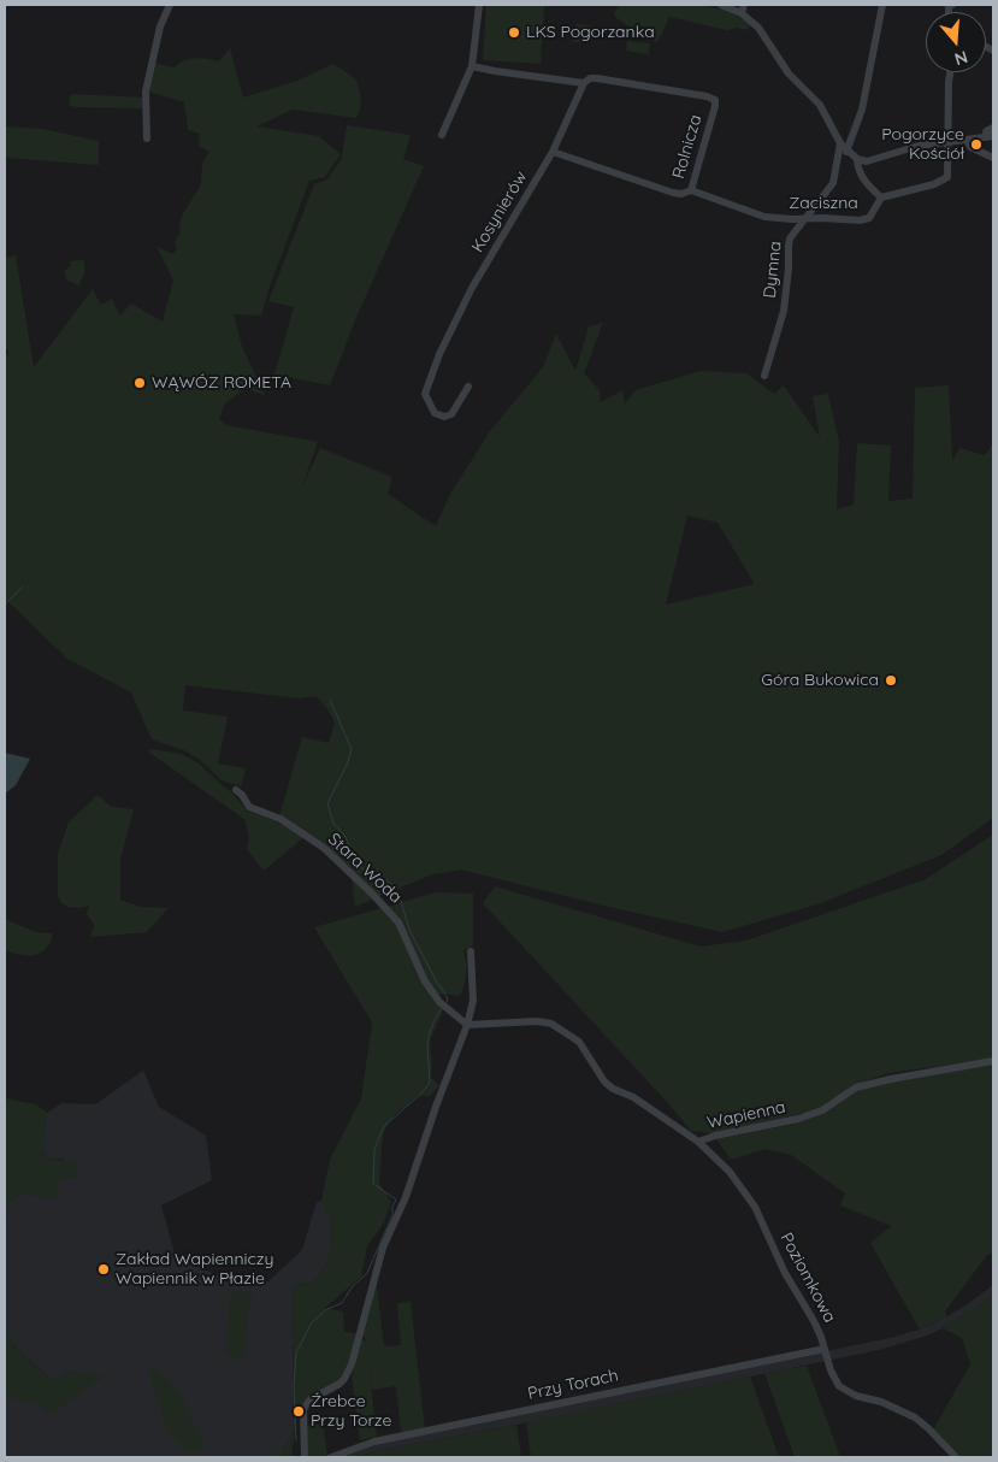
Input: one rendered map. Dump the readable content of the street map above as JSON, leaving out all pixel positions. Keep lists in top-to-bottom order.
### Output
{
  "streets": {
    "street": [
      "Rolnicza",
      "Zaciszna",
      "Kosynierów",
      "Dymna",
      "Stara Woda",
      "Wapienna",
      "Poziomkowa",
      "Przy Torach"
    ]
  },
  "crossings": [
    ["Rolnicza", "Zaciszna"],
    ["Rolnicza", "Kosynierów"],
    ["Zaciszna", "Dymna"],
    ["Stara Woda", "Wapienna"],
    ["Wapienna", "Poziomkowa"],
    ["Poziomkowa", "Przy Torach"]
  ],
  "places": [
    "LKS Pogorzanka",
    "Pogorzyce Kościół",
    "WĄWÓZ ROMETA",
    "Góra Bukowica",
    "Zakład Wapienniczy Wapiennik w Płazie",
    "Źrebce Przy Torze"
  ],
  "north": "bottom"
}
